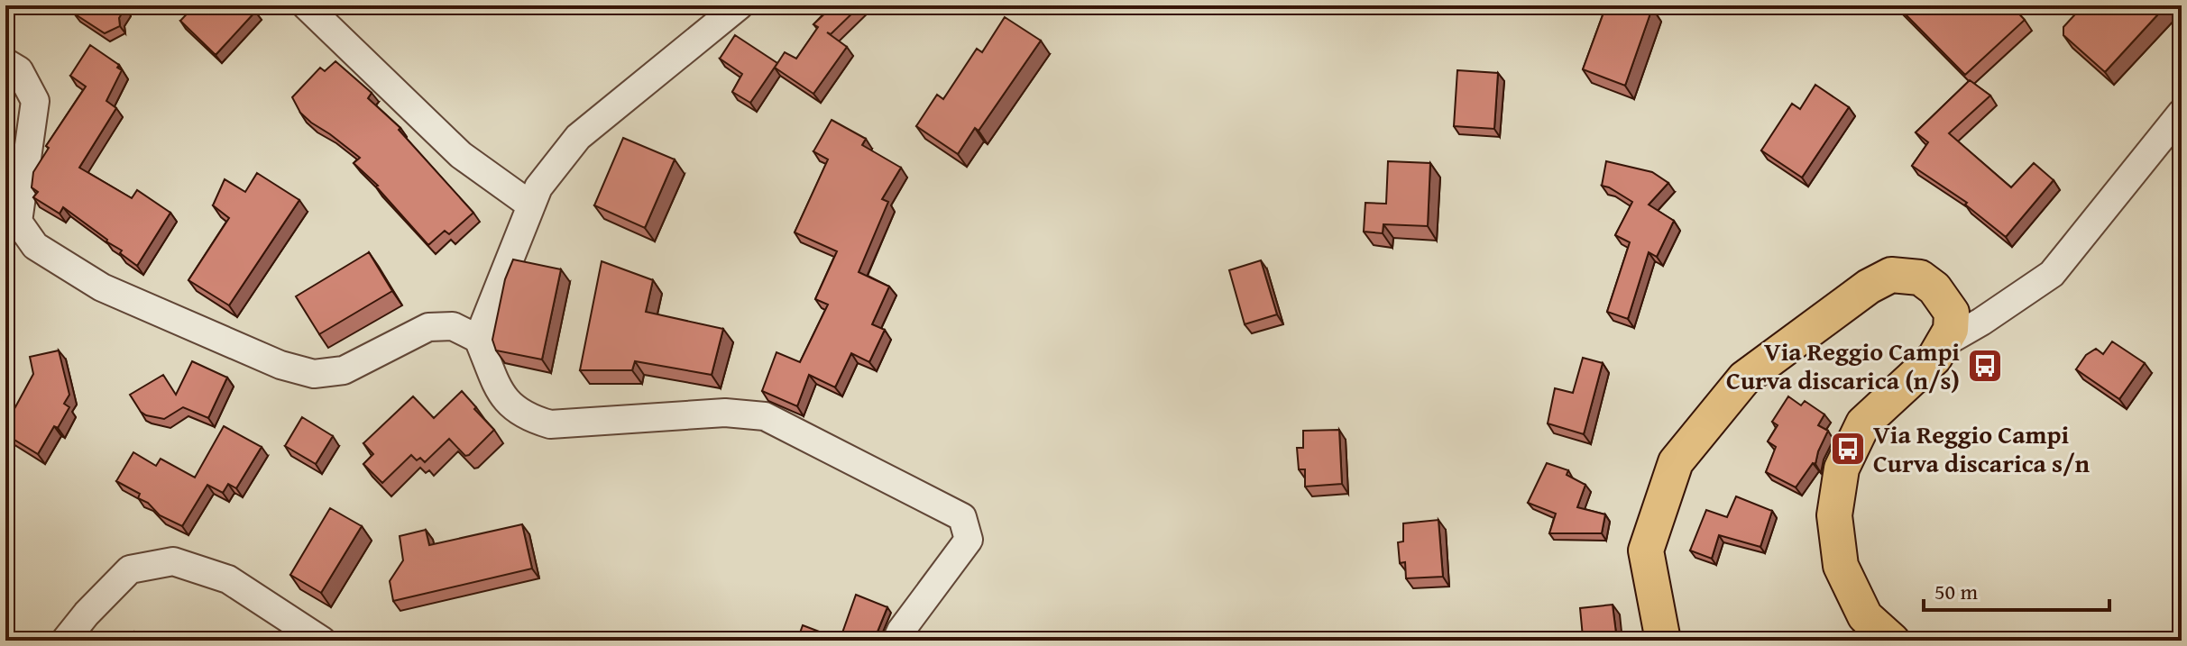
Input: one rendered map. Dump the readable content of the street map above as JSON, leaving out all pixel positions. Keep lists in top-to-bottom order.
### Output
{
  "places": {
    "bus stop": ["Via Reggio Campi Curva discarica (n/s)", "Via Reggio Campi Curva discarica s/n"]
  },
  "scale_bar": "50 m"
}
